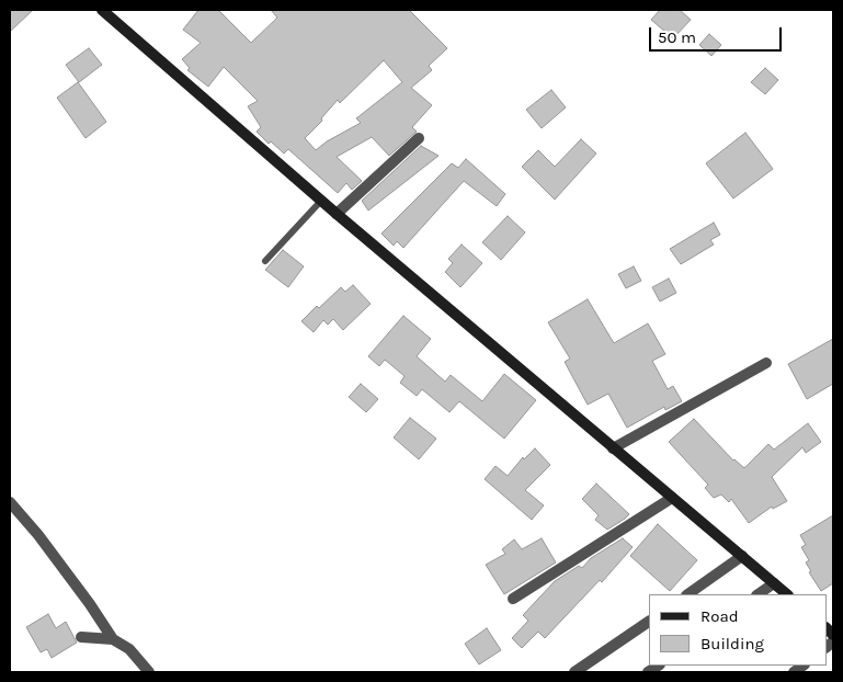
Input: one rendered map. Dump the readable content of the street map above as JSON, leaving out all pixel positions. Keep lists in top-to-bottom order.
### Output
{
  "legend": ["Road", "Building"],
  "scale_bar": "50 m"
}
